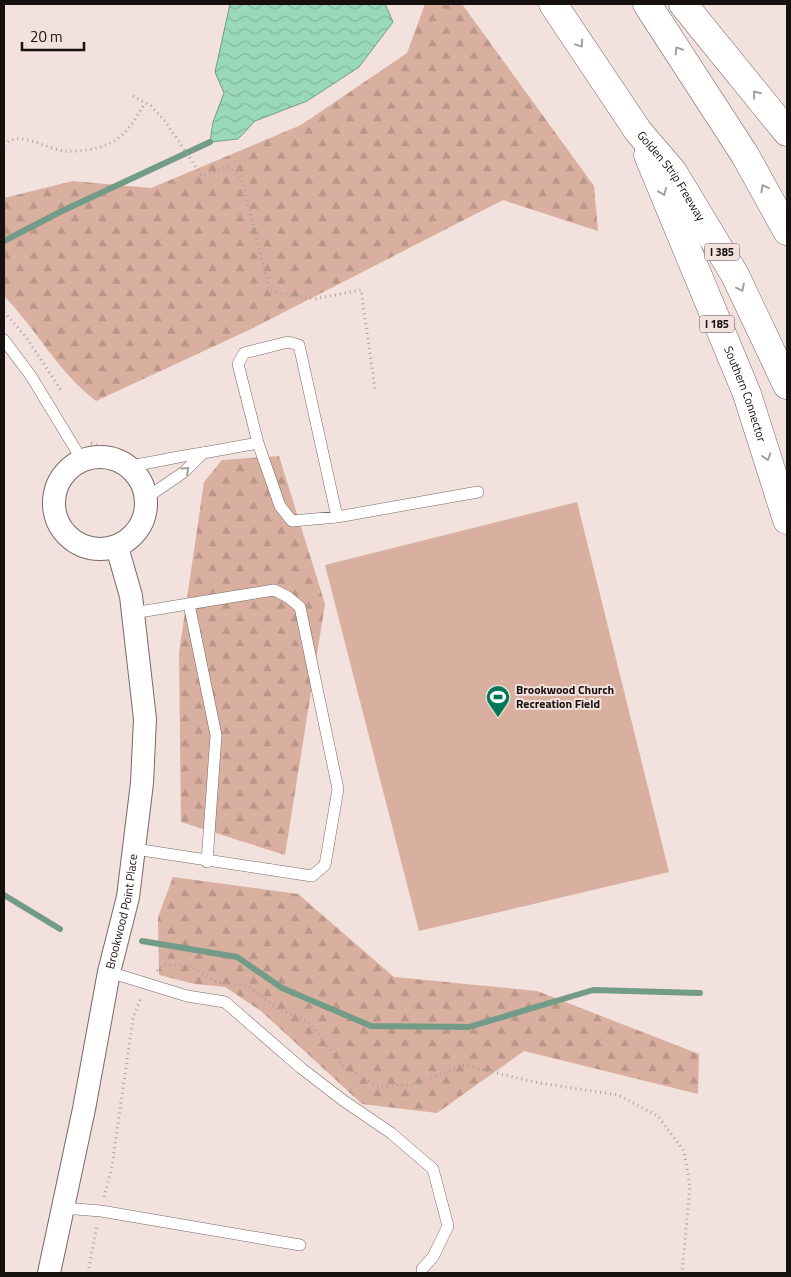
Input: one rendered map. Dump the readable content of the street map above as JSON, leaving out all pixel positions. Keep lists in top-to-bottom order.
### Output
{
  "streets": {
    "highway": [
      "Golden Strip Freeway",
      "I 385",
      "I 185",
      "Southern Connector"
    ],
    "street": ["Brookwood Point Place"]
  },
  "crossings": [
    ["Golden Strip Freeway", "Southern Connector"]
  ],
  "places": {
    "sports": ["Brookwood Church Recreation Field"]
  },
  "scale_bar": "20 m"
}
